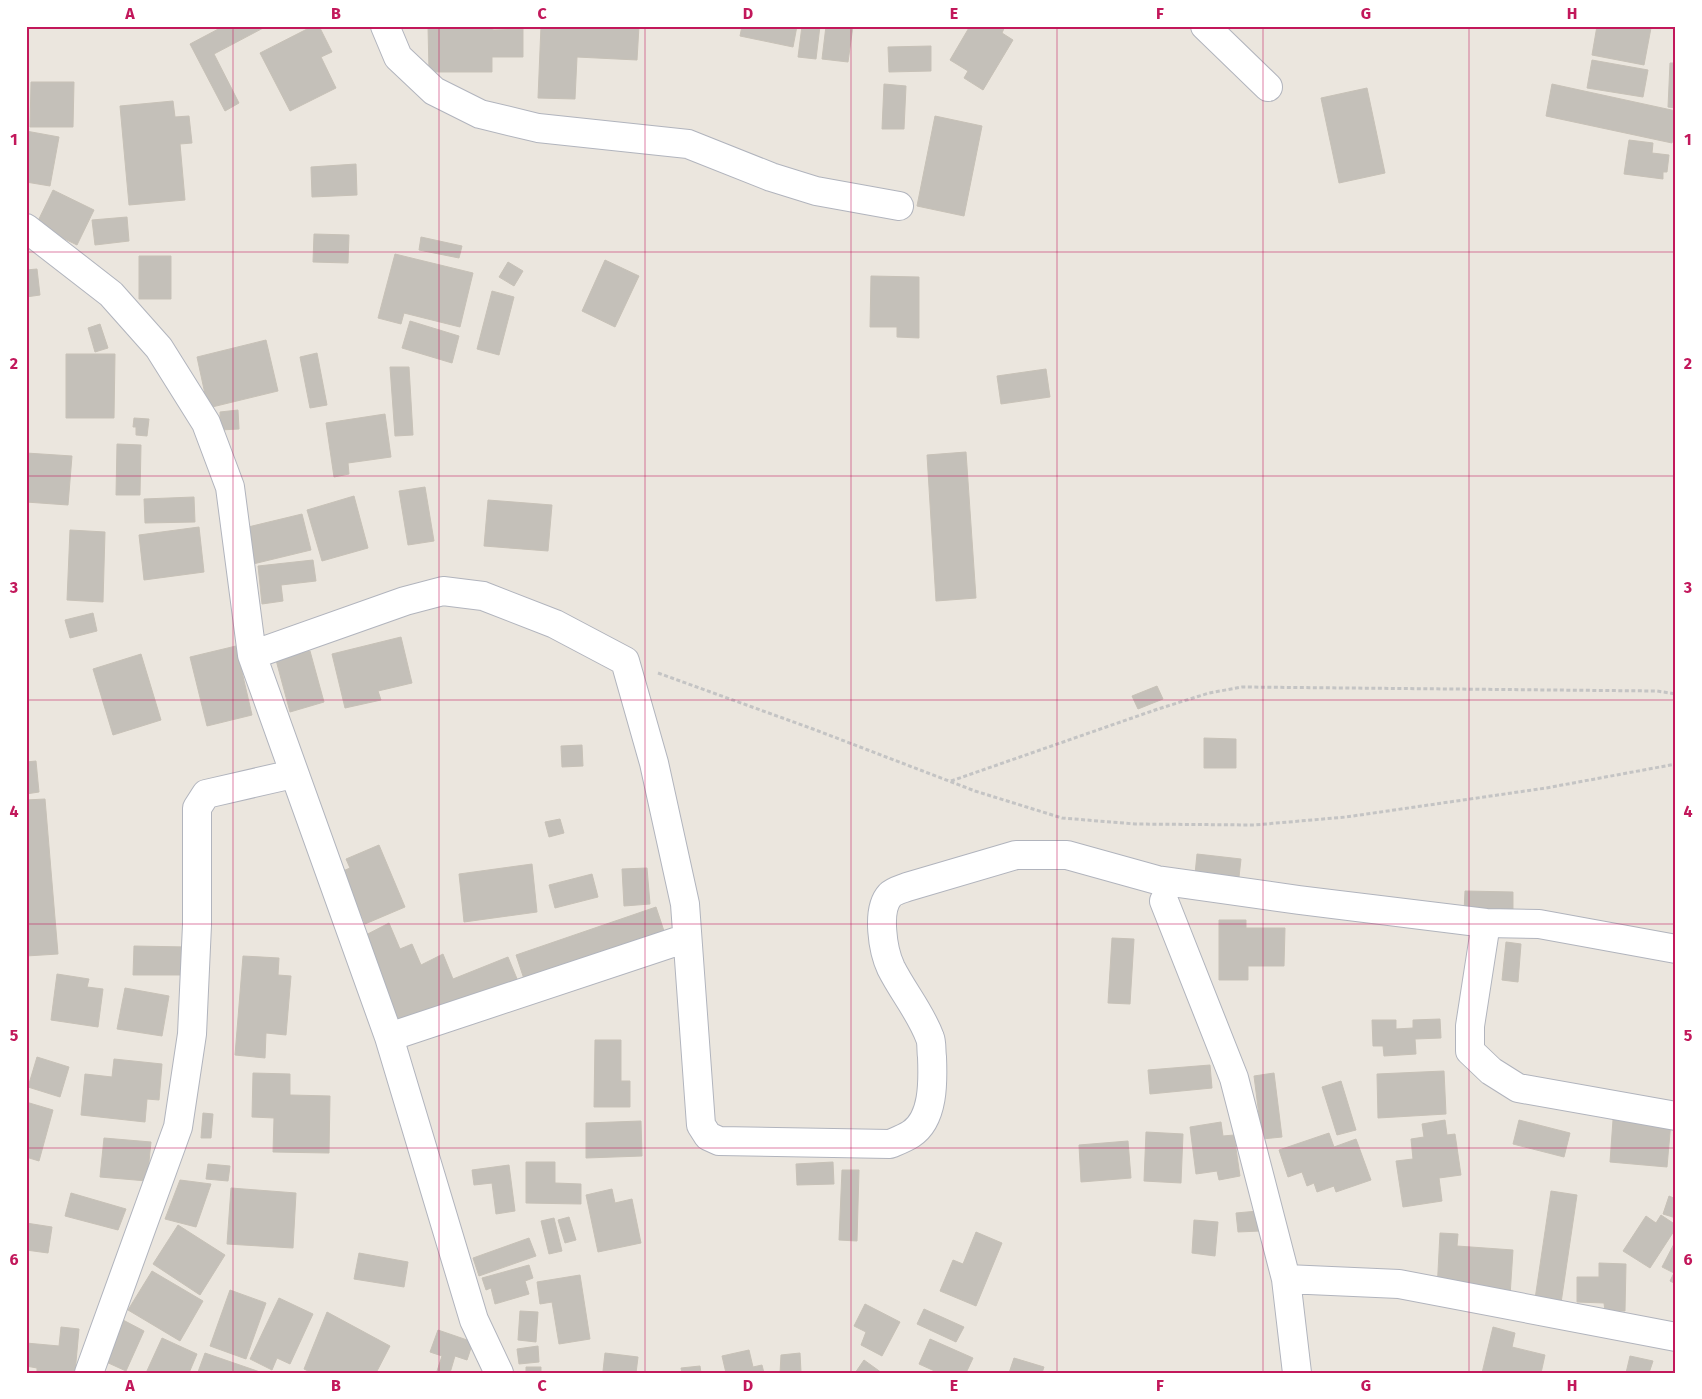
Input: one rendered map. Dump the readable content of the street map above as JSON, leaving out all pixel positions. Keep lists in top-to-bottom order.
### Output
{
  "grid": {
    "columns": [
      "A",
      "B",
      "C",
      "D",
      "E",
      "F",
      "G",
      "H"
    ],
    "rows": [
      "1",
      "2",
      "3",
      "4",
      "5",
      "6"
    ]
  }
}
